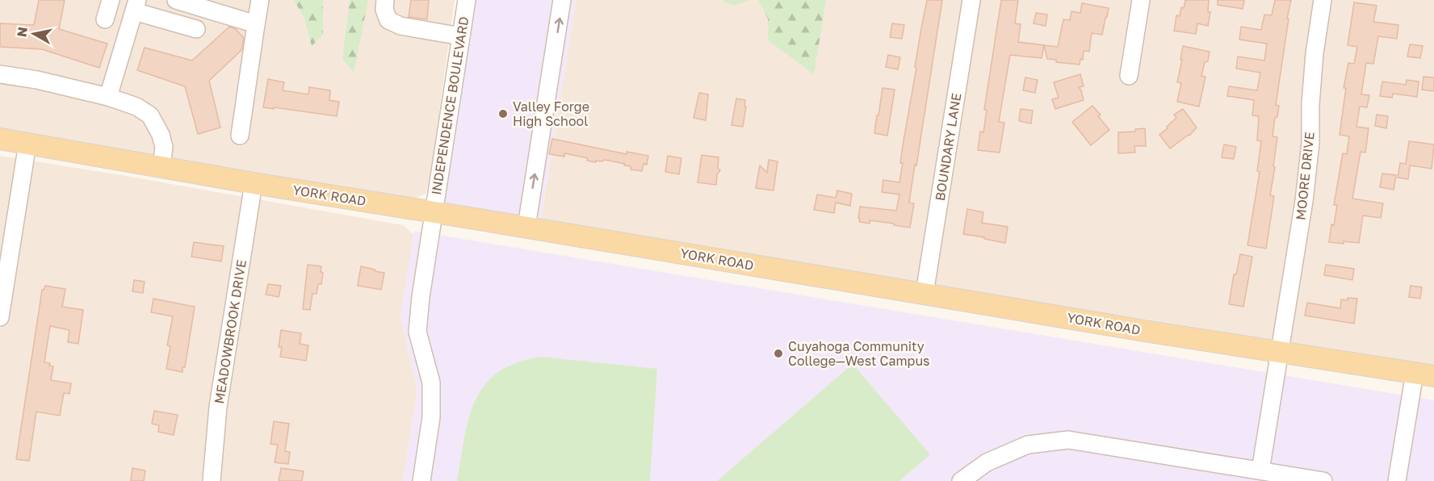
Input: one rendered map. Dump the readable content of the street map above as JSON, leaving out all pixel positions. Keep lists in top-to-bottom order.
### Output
{
  "streets": {
    "main road": ["YORK ROAD"],
    "street": [
      "INDEPENDENCE BOULEVARD",
      "BOUNDARY LANE",
      "MOORE DRIVE",
      "MEADOWBROOK DRIVE"
    ]
  },
  "crossings": [
    ["INDEPENDENCE BOULEVARD", "YORK ROAD"],
    ["BOUNDARY LANE", "YORK ROAD"],
    ["MOORE DRIVE", "YORK ROAD"],
    ["YORK ROAD", "MEADOWBROOK DRIVE"]
  ],
  "places": ["Valley Forge High School", "Cuyahoga Community College—West Campus"],
  "north": "left"
}
